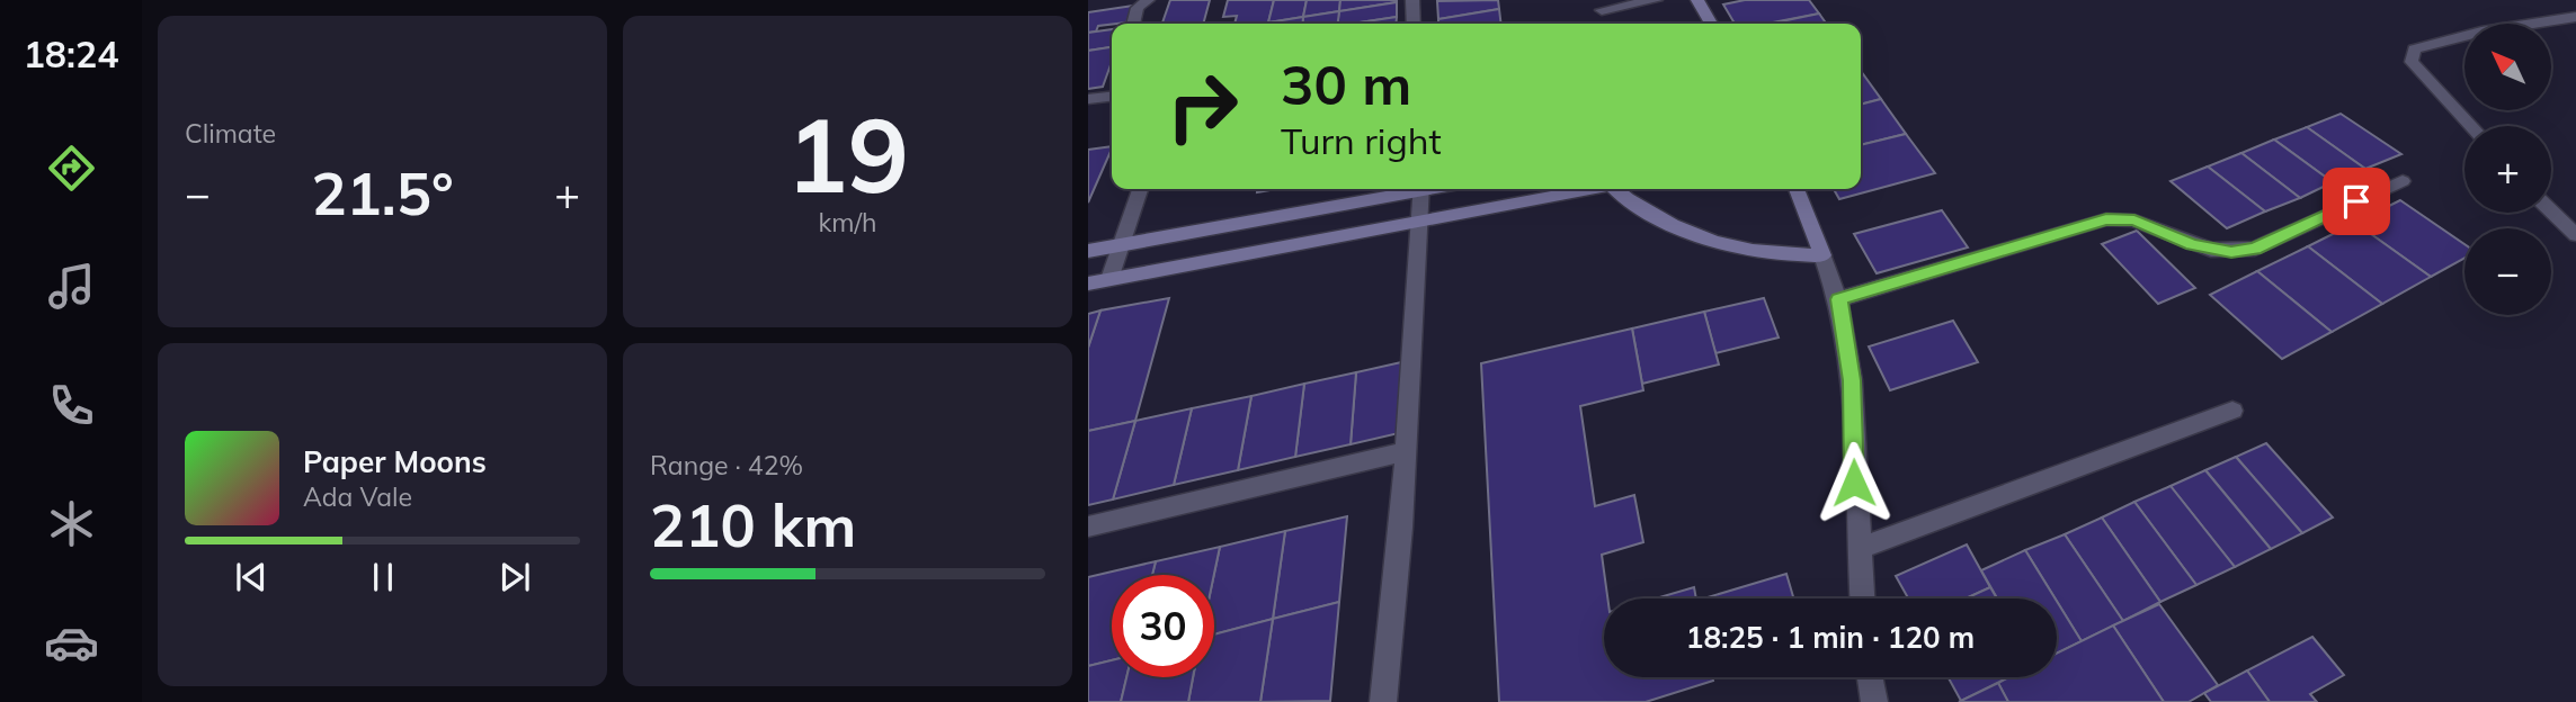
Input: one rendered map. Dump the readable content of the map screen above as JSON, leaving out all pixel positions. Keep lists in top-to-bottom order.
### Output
{
  "north": "top left",
  "page": {
    "tabs": "18:24",
    "tile": [
      "Climate",
      ["19", "km/h"],
      ["Range · 42%", "210 km"]
    ],
    "map_buttons": ["+", "−"],
    "turn": ["30 m", "Turn right"],
    "heat": ["−", "21.5°", "+"],
    "song": ["Paper Moons", "Ada Vale"],
    "limit": "30",
    "trip": "18:25 · 1 min · 120 m"
  }
}
